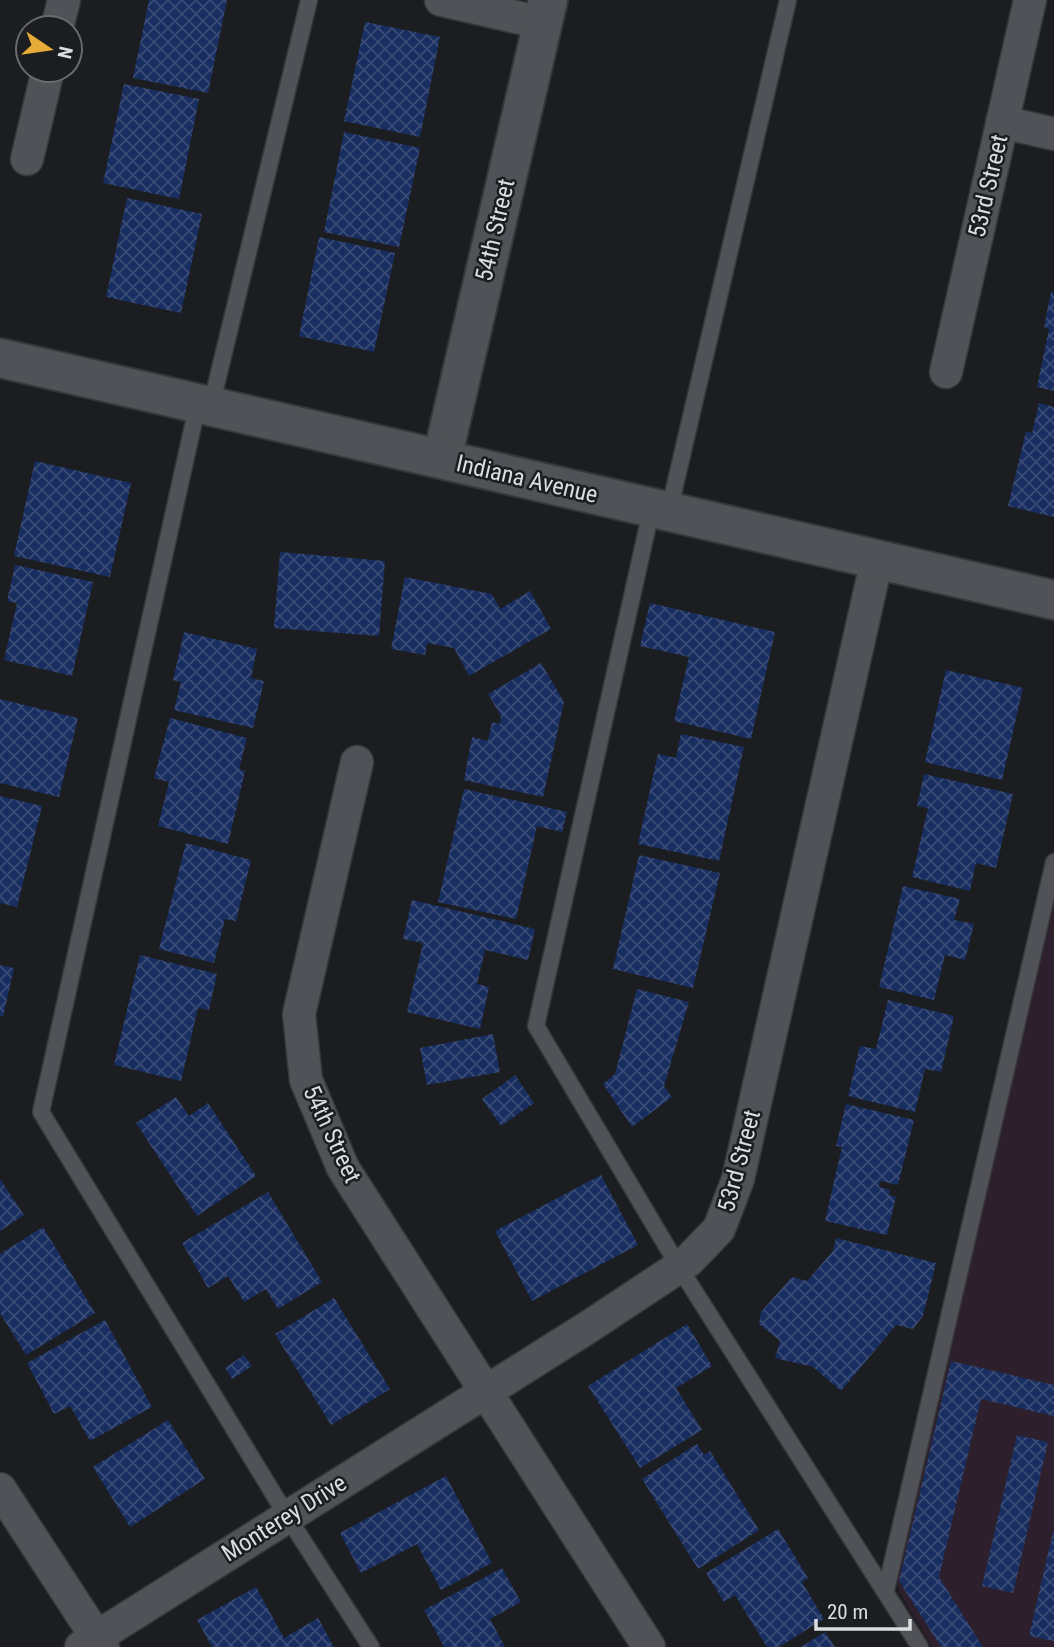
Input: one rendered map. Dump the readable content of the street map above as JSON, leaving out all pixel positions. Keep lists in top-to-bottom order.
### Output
{
  "streets": {
    "main road": ["54th Street", "Indiana Avenue"],
    "street": ["53rd Street", "Monterey Drive"]
  },
  "crossings": [
    ["53rd Street", "54th Street"],
    ["53rd Street", "Indiana Avenue"],
    ["53rd Street", "Monterey Drive"],
    ["54th Street", "Indiana Avenue"],
    ["54th Street", "Monterey Drive"]
  ],
  "scale_bar": "20 m",
  "north": "right"
}
